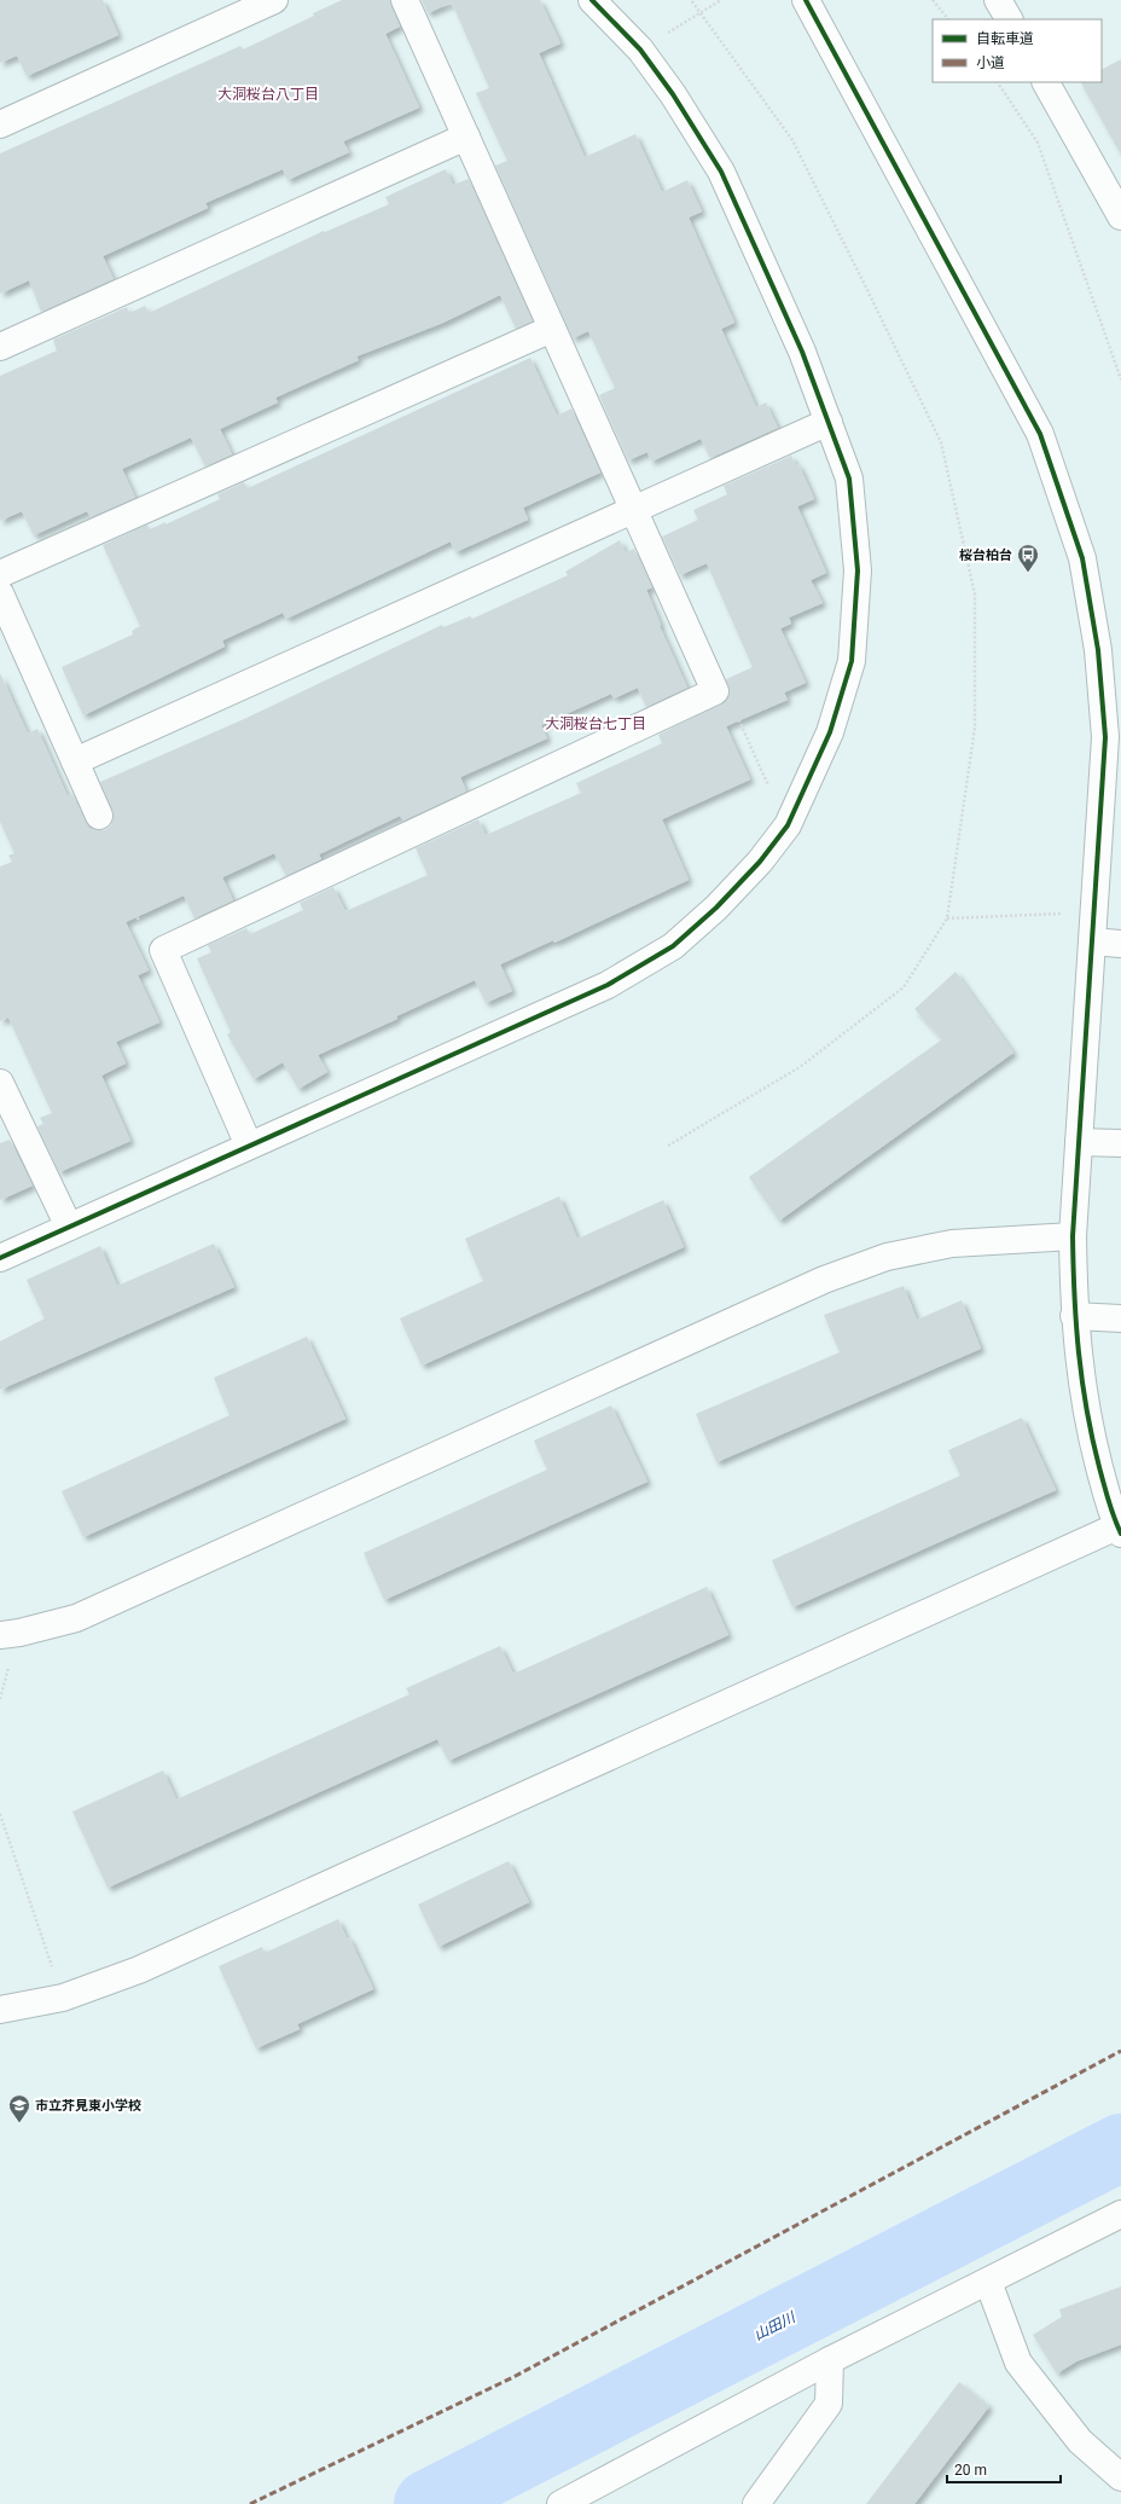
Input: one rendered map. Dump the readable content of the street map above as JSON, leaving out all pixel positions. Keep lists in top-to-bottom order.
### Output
{
  "districts": ["大洞桜台八丁目", "大洞桜台七丁目"],
  "water": ["山田川"],
  "places": {
    "bus stop": ["桜台柏台"],
    "school or university": ["市立芥見東小学校"]
  },
  "legend": ["自転車道", "小道"],
  "scale_bar": "20 m"
}
